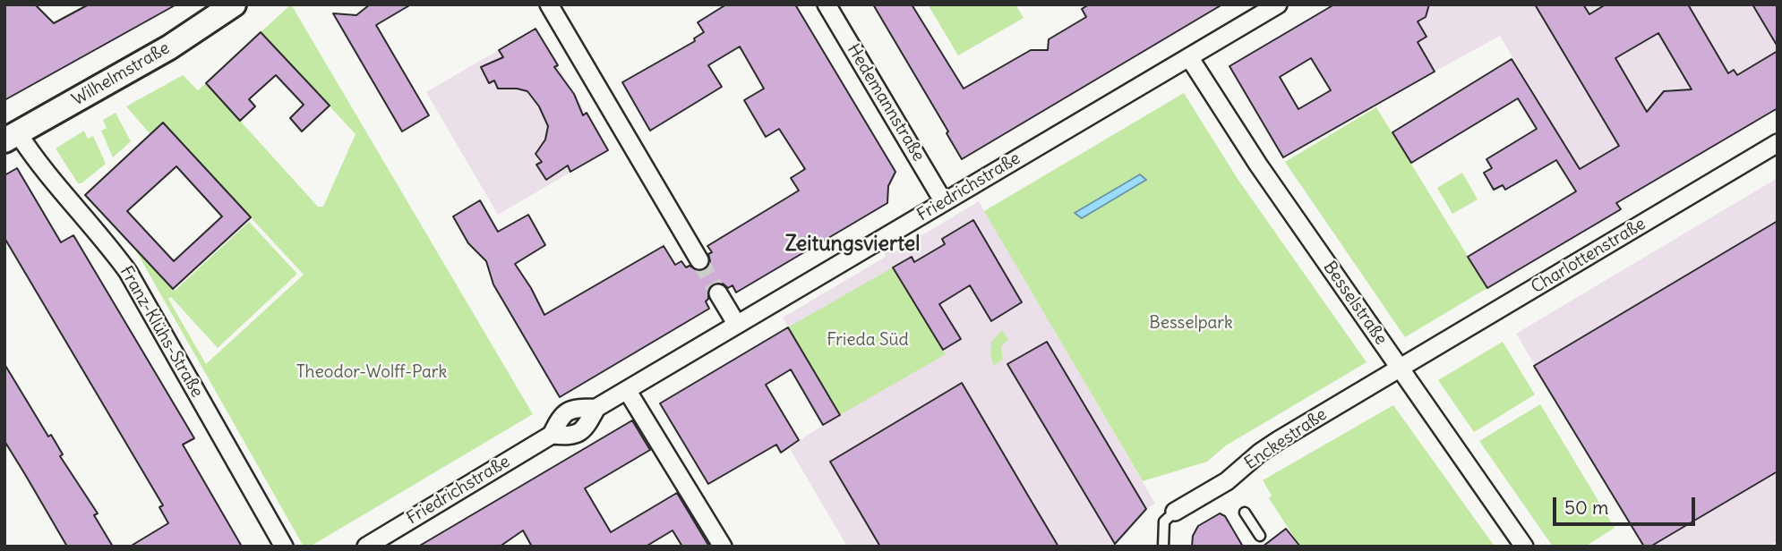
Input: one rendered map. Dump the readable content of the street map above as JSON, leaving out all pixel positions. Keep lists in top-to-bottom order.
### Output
{
  "streets": {
    "main road": ["Wilhelmstraße"],
    "street": [
      "Hedemannstraße",
      "Friedrichstraße",
      "Charlottenstraße",
      "Besselstraße",
      "Franz-Klühs-Straße",
      "Enckestraße"
    ]
  },
  "crossings": [
    ["Wilhelmstraße", "Franz-Klühs-Straße"],
    ["Hedemannstraße", "Friedrichstraße"],
    ["Friedrichstraße", "Besselstraße"],
    ["Charlottenstraße", "Besselstraße"],
    ["Charlottenstraße", "Enckestraße"],
    ["Besselstraße", "Enckestraße"]
  ],
  "districts": ["Zeitungsviertel"],
  "parks": ["Besselpark", "Frieda Süd", "Theodor-Wolff-Park"],
  "scale_bar": "50 m"
}
